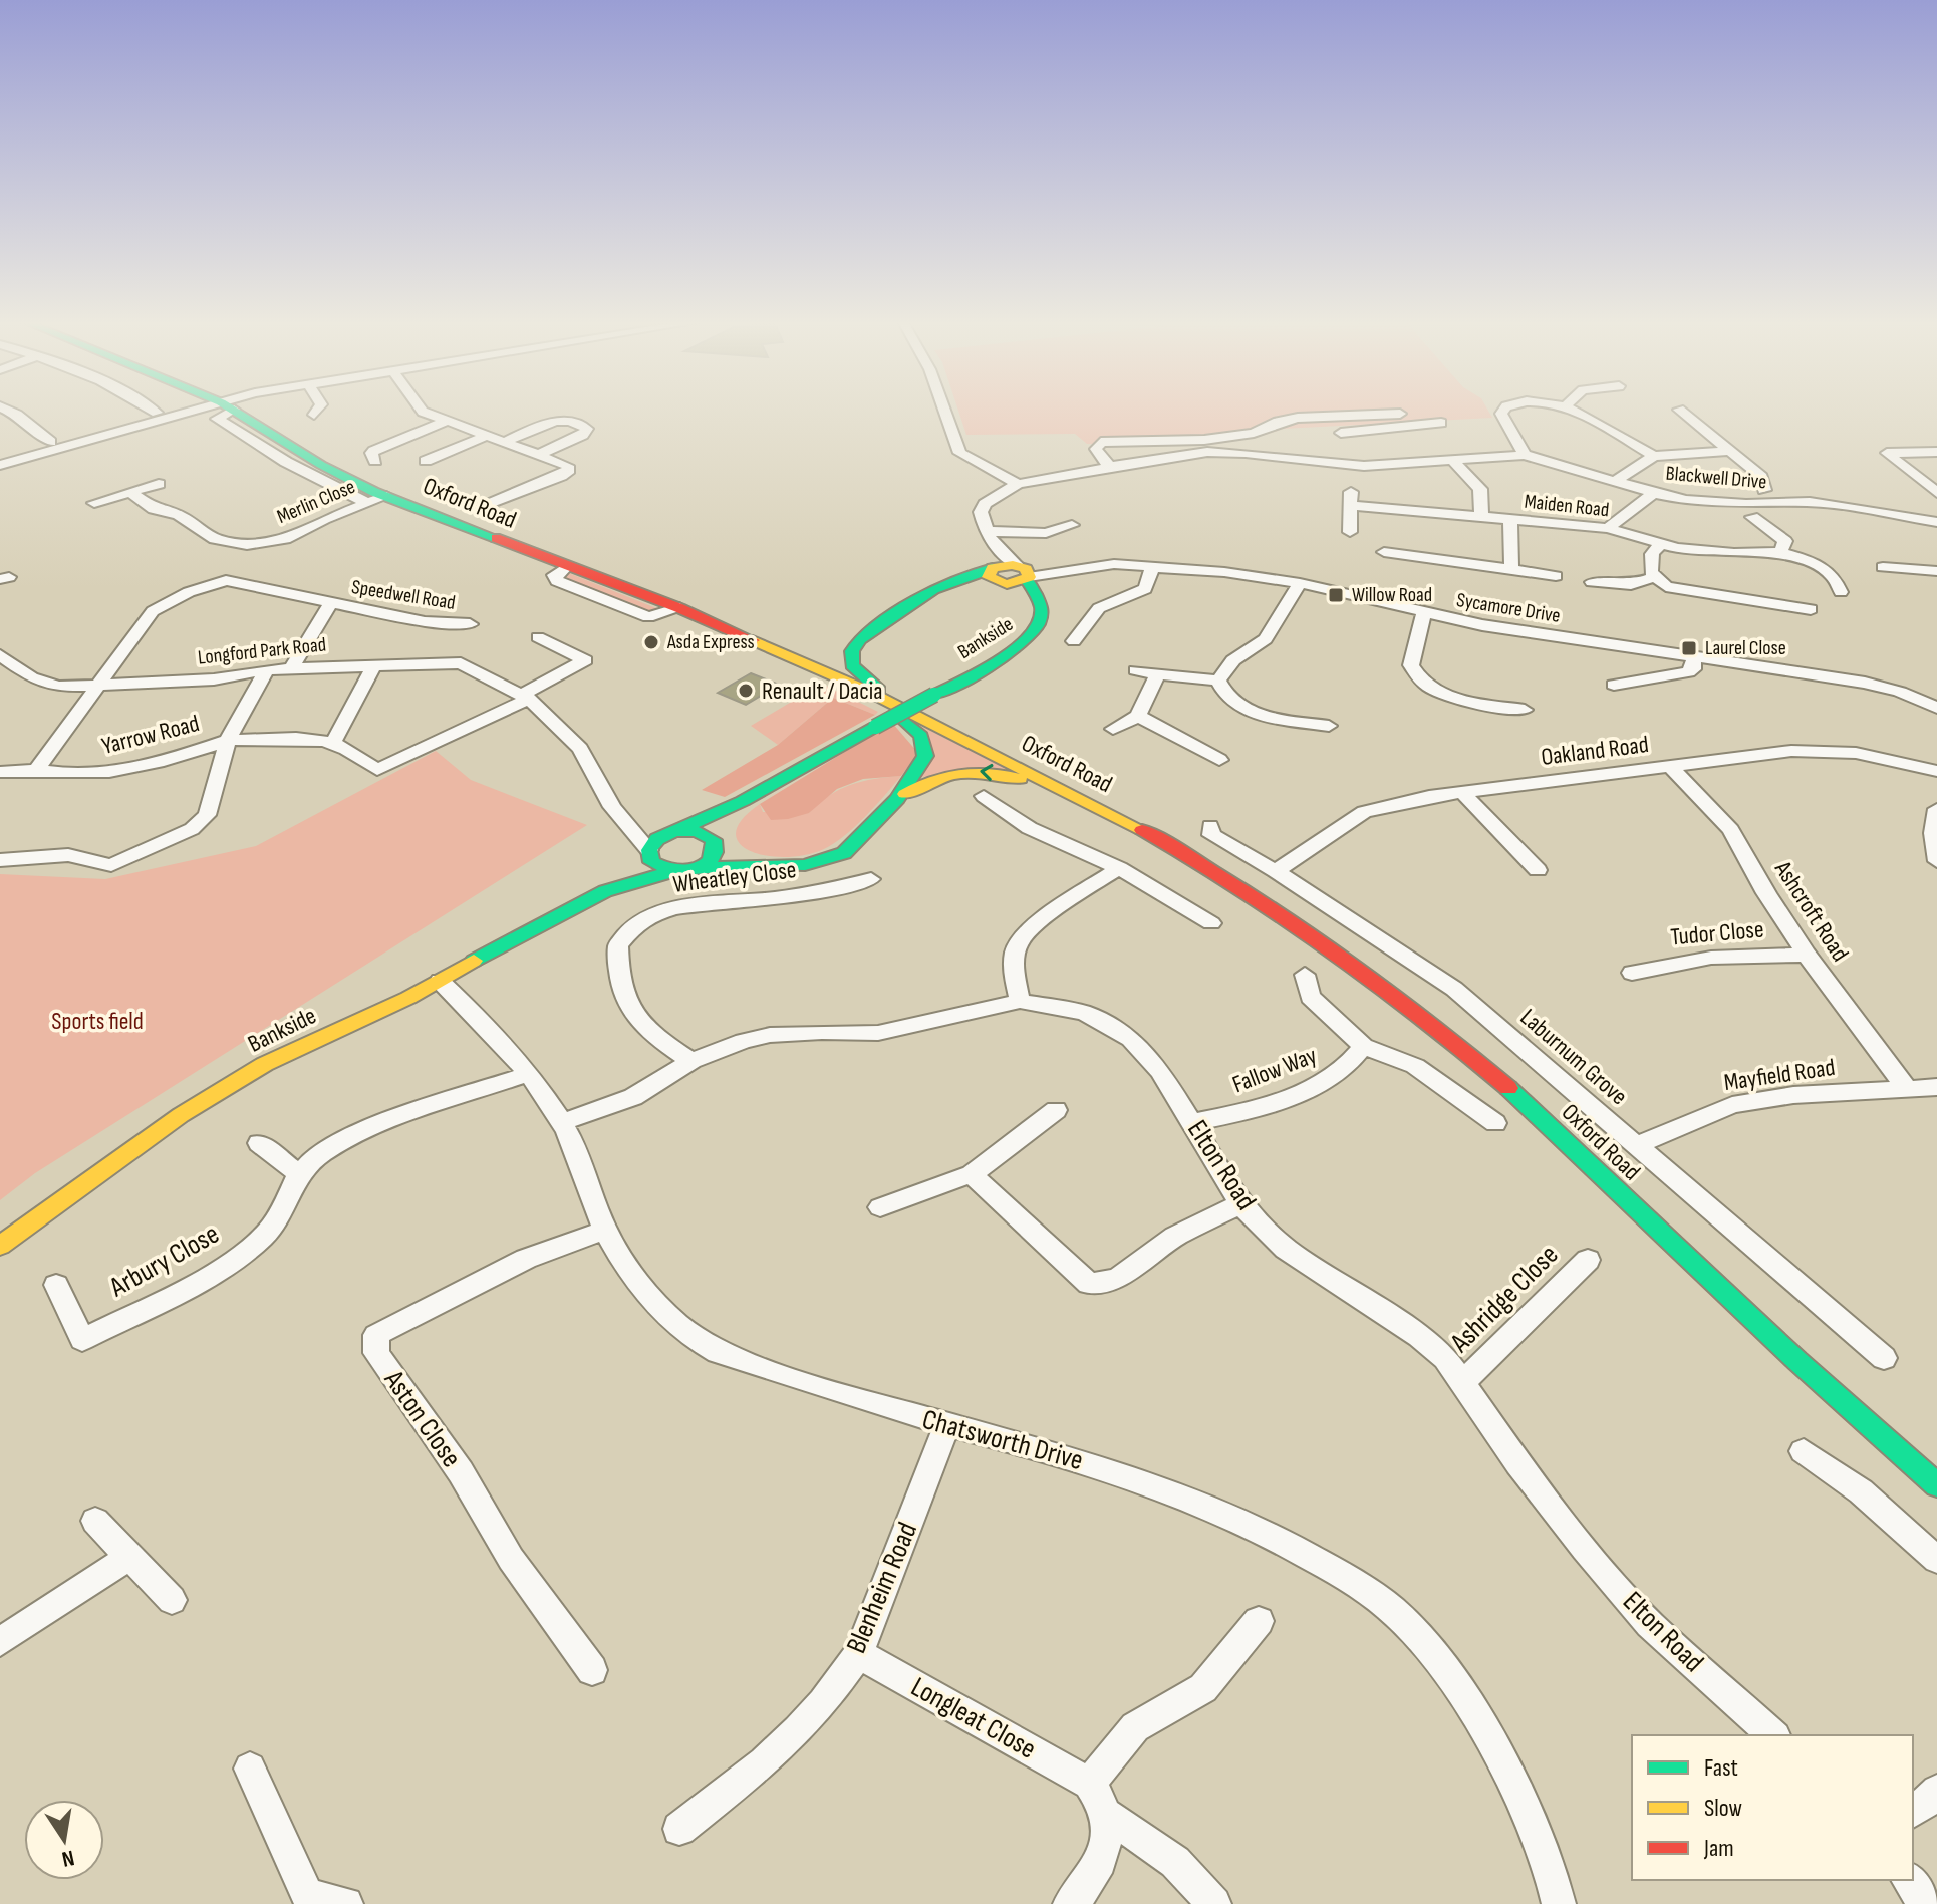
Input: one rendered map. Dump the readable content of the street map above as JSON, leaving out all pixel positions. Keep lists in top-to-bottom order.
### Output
{
  "streets": {
    "main road": ["Oxford Road", "Bankside"],
    "street": [
      "Blackwell Drive",
      "Merlin Close",
      "Maiden Road",
      "Speedwell Road",
      "Sycamore Drive",
      "Longford Park Road",
      "Yarrow Road",
      "Oakland Road",
      "Wheatley Close",
      "Ashcroft Road",
      "Tudor Close",
      "Laburnum Grove",
      "Fallow Way",
      "Mayfield Road",
      "Elton Road",
      "Arbury Close",
      "Ashridge Close",
      "Aston Close",
      "Chatsworth Drive",
      "Blenheim Road",
      "Longleat Close"
    ]
  },
  "crossings": [
    ["Merlin Close", "Oxford Road"],
    ["Speedwell Road", "Longford Park Road"],
    ["Speedwell Road", "Yarrow Road"],
    ["Sycamore Drive", "Bankside"],
    ["Bankside", "Longford Park Road"],
    ["Bankside", "Chatsworth Drive"],
    ["Longford Park Road", "Yarrow Road"],
    ["Oakland Road", "Ashcroft Road"],
    ["Oakland Road", "Laburnum Grove"],
    ["Wheatley Close", "Elton Road"],
    ["Ashcroft Road", "Tudor Close"],
    ["Ashcroft Road", "Mayfield Road"],
    ["Laburnum Grove", "Mayfield Road"],
    ["Fallow Way", "Elton Road"],
    ["Elton Road", "Ashridge Close"],
    ["Elton Road", "Chatsworth Drive"],
    ["Arbury Close", "Chatsworth Drive"],
    ["Aston Close", "Chatsworth Drive"],
    ["Chatsworth Drive", "Blenheim Road"],
    ["Blenheim Road", "Longleat Close"]
  ],
  "parks": ["Sports field"],
  "places": {
    "transit": ["Willow Road", "Laurel Close"],
    "other": ["Asda Express", "Renault / Dacia"]
  },
  "legend": ["Fast", "Slow", "Jam"],
  "north": "bottom"
}
